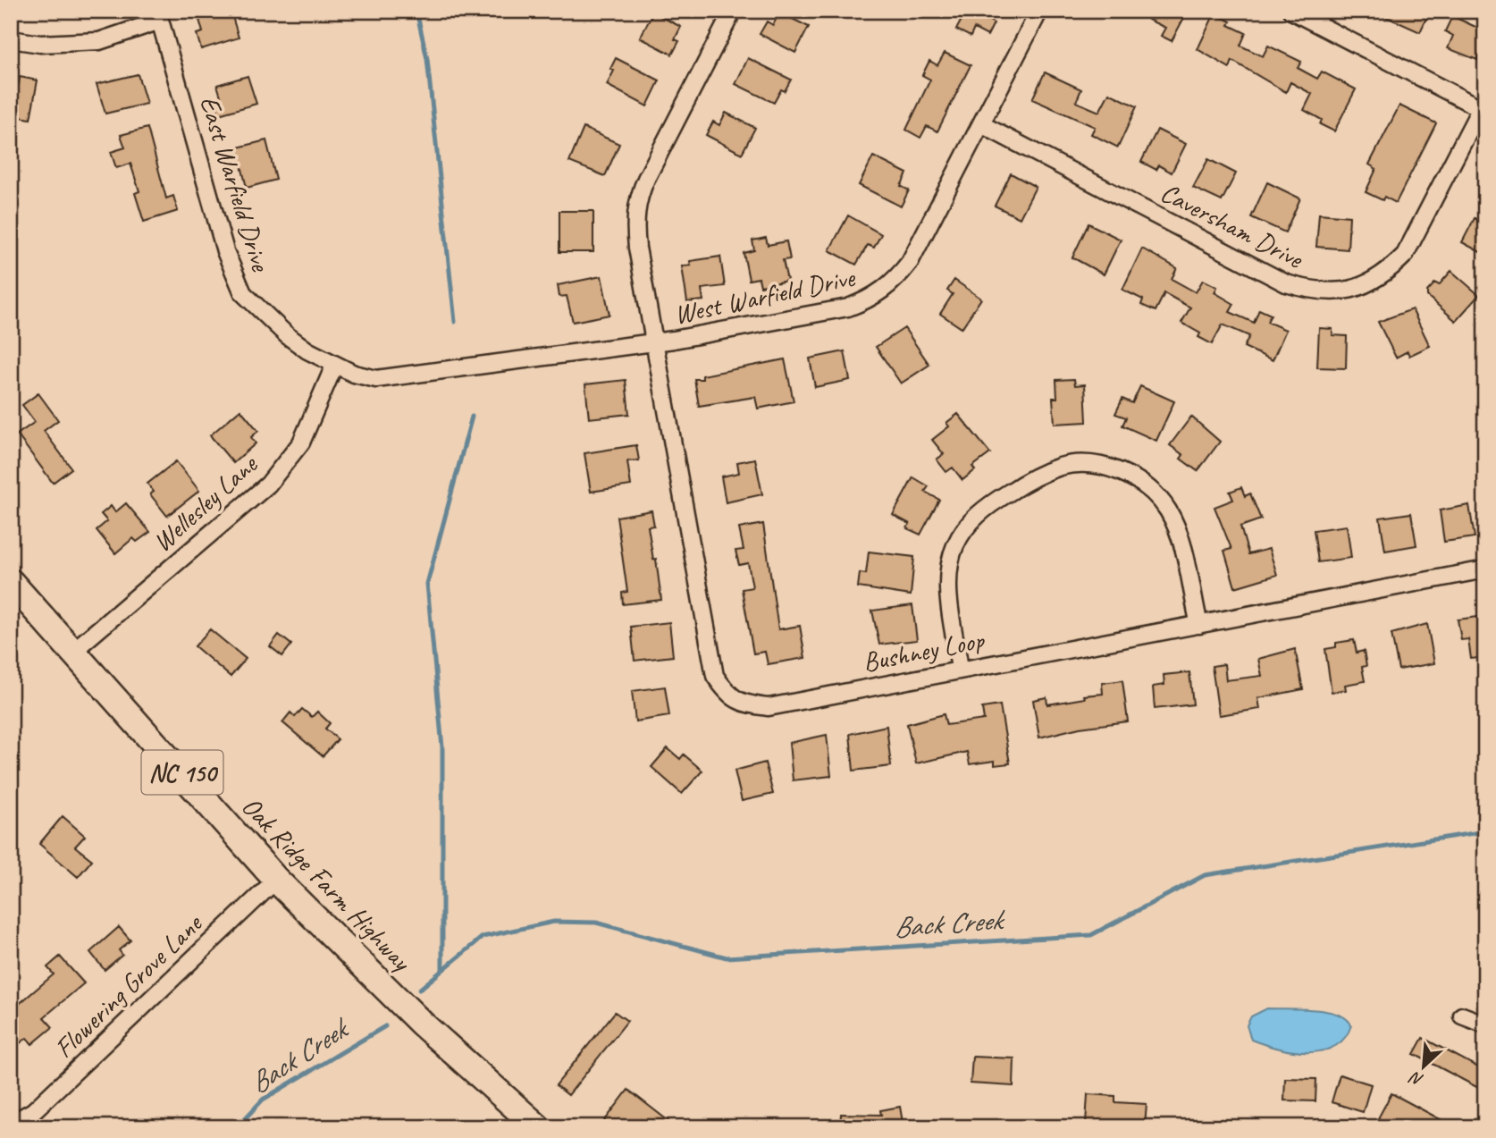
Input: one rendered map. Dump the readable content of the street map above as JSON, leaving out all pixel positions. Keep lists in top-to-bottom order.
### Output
{
  "streets": {
    "main road": ["NC 150", "Oak Ridge Farm Highway"],
    "street": [
      "East Warfield Drive",
      "Caversham Drive",
      "West Warfield Drive",
      "Wellesley Lane",
      "Bushney Loop",
      "Flowering Grove Lane"
    ]
  },
  "crossings": [
    ["East Warfield Drive", "West Warfield Drive"],
    ["East Warfield Drive", "Wellesley Lane"],
    ["Caversham Drive", "West Warfield Drive"],
    ["West Warfield Drive", "Wellesley Lane"],
    ["West Warfield Drive", "Bushney Loop"],
    ["Wellesley Lane", "Oak Ridge Farm Highway"],
    ["Oak Ridge Farm Highway", "Flowering Grove Lane"]
  ],
  "water": ["Back Creek"],
  "north": "bottom left"
}
